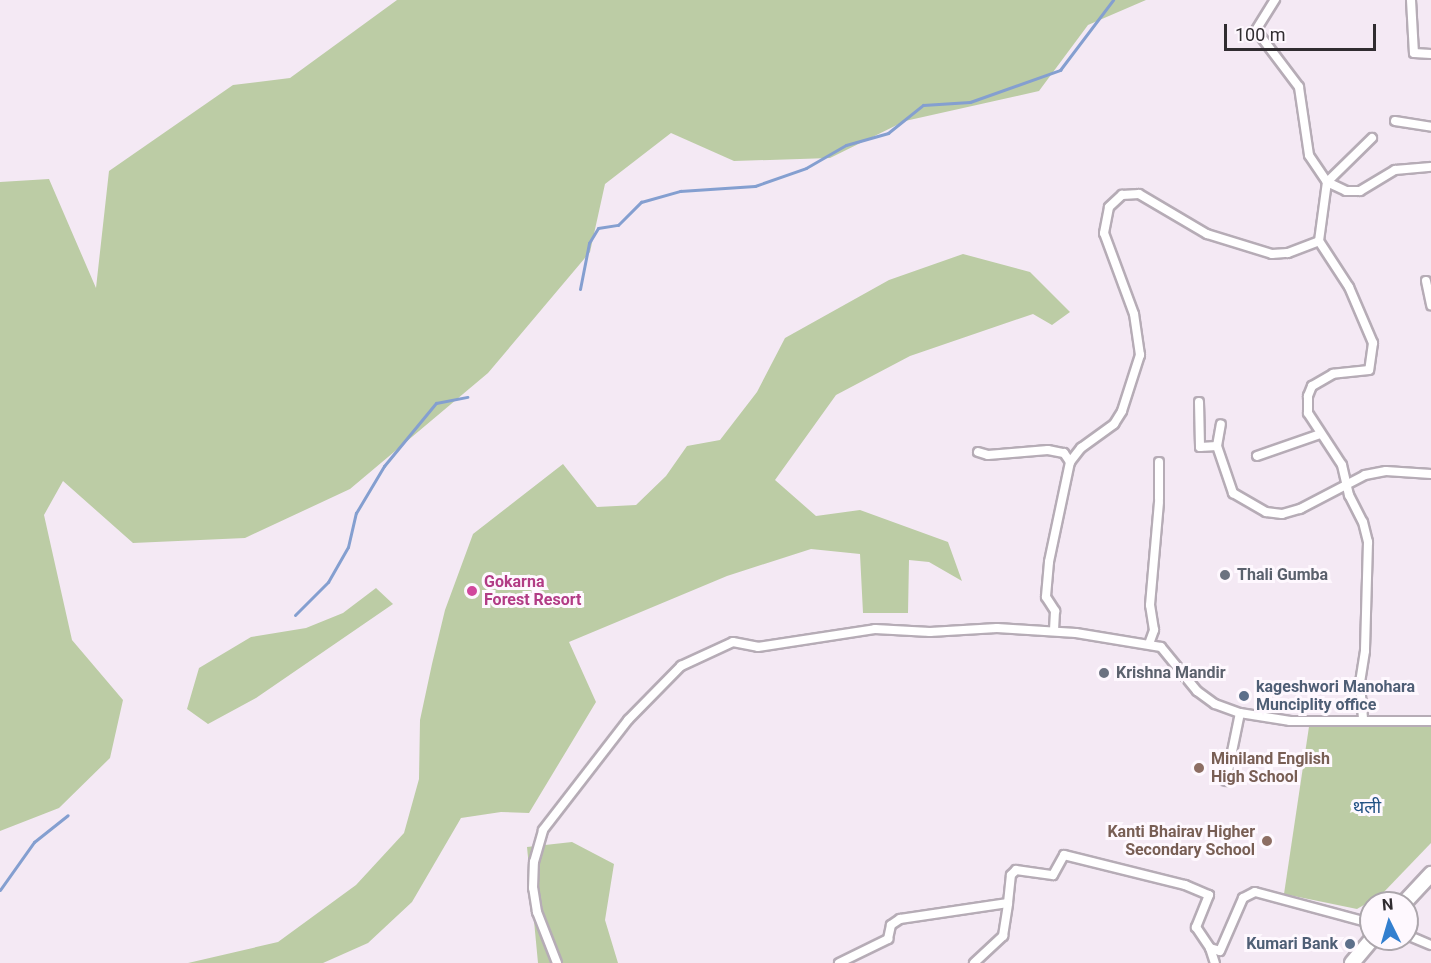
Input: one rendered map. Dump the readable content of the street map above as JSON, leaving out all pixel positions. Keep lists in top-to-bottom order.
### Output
{
  "districts": ["थली"],
  "places": [
    "Thali Gumba",
    "Gokarna Forest Resort",
    "Krishna Mandir",
    "kageshwori Manohara Munciplity office",
    "Miniland English High School",
    "Kanti Bhairav Higher Secondary School",
    "Kumari Bank"
  ],
  "scale_bar": "100 m",
  "north": "top"
}
